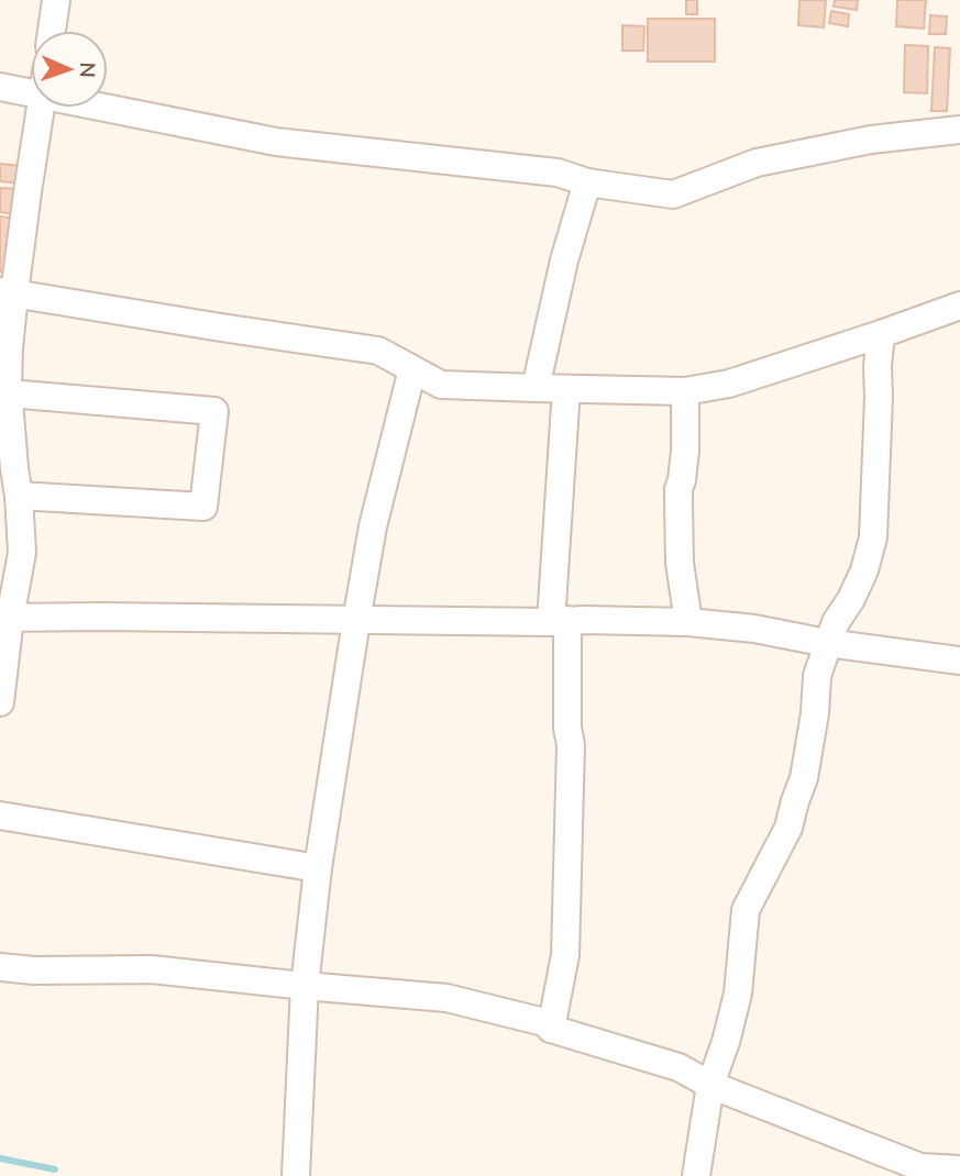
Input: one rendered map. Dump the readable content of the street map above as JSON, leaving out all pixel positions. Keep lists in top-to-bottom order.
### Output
{
  "north": "right"
}
